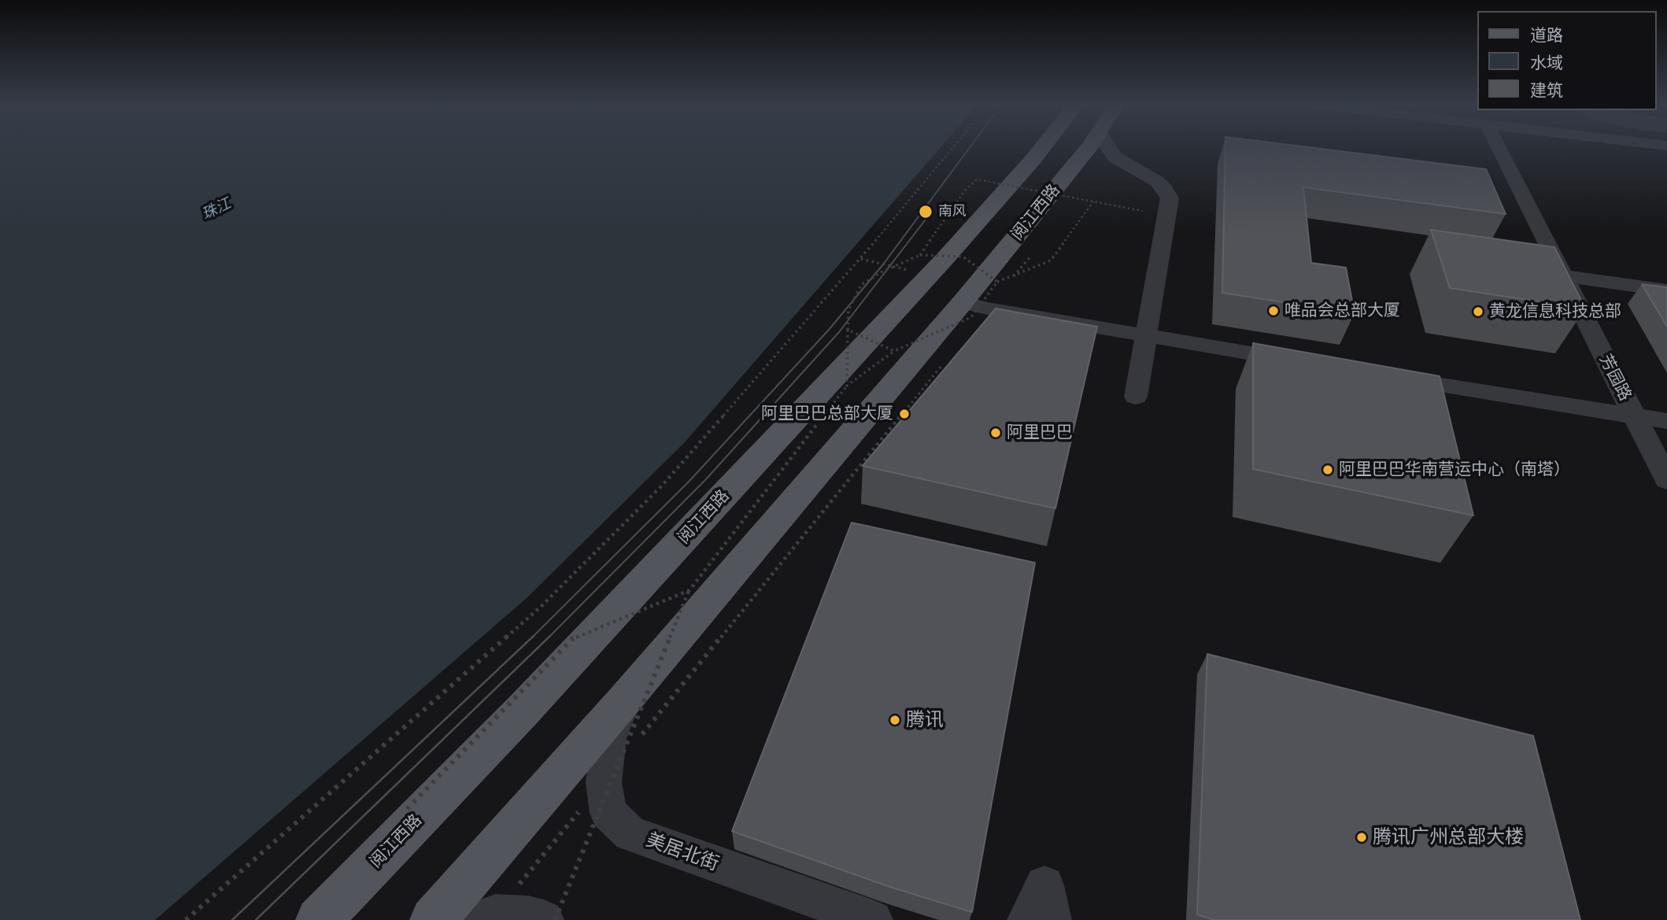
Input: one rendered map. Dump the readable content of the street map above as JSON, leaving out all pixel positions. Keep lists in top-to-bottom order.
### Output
{
  "streets": {
    "main road": ["阅江西路"],
    "street": ["芳园路", "美居北街"]
  },
  "crossings": [
    ["阅江西路", "美居北街"]
  ],
  "water": ["珠江"],
  "places": [
    "南风",
    "唯品会总部大厦",
    "黄龙信息科技总部",
    "阿里巴巴总部大厦",
    "阿里巴巴",
    "阿里巴巴华南营运中心（南塔）",
    "腾讯",
    "腾讯广州总部大楼"
  ],
  "legend": ["道路", "水域", "建筑"]
}
